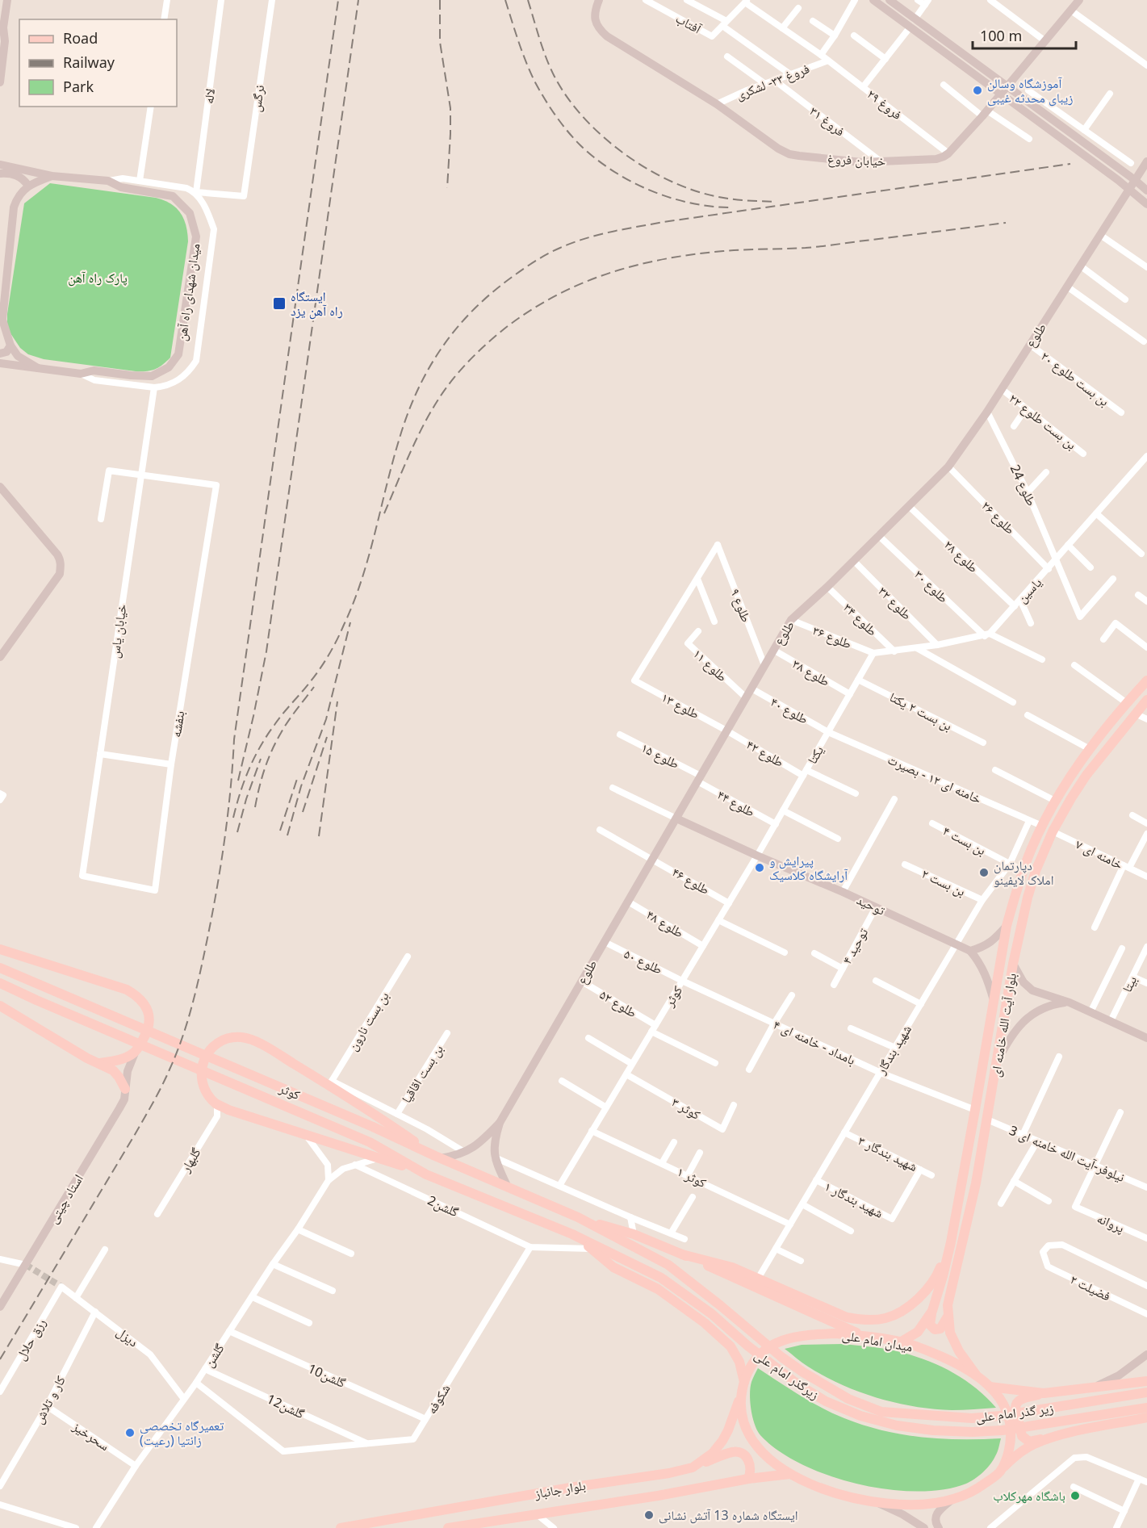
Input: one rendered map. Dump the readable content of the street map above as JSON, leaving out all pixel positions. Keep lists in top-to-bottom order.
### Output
{
  "streets": {
    "main road": [
      "کوثر",
      "بلوار آیت الله خامنه ای",
      "میدان امام علی",
      "زیرگذر امام علی",
      "زیر گذر امام علی",
      "بلوار جانباز"
    ],
    "street": [
      "آفتاب",
      "فروغ ۳۳- لشکری",
      "لاله",
      "نرگس",
      "فروغ ۲۹",
      "فروغ ۳۱",
      "خیابان فروغ",
      "میدان شهدای راه آهن",
      "طلوع",
      "بن بست طلوع ۲۰",
      "بن بست طلوع ۲۲",
      "طلوع 24",
      "طلوع ۲۶",
      "طلوع ۲۸",
      "طلوع ۳۰",
      "یاسین",
      "طلوع ۳۲",
      "طلوع ۹",
      "طلوع ۳۴",
      "خیابان یاس",
      "طلوع ۳۶",
      "طلوع ۱۱",
      "طلوع ۳۸",
      "طلوع ۱۳",
      "طلوع ۴۰",
      "بن بست ۲ یکتا",
      "بنفشه",
      "طلوع ۴۲",
      "یکتا",
      "طلوع ۱۵",
      "خامنه ای ۱۲ - بصیرت",
      "طلوع ۴۴",
      "بن بست ۴",
      "خامنه ای ۷",
      "طلوع ۴۶",
      "بن بست ۲",
      "توحید",
      "طلوع ۴۸",
      "توحید ۴",
      "طلوع ۵۰",
      "بیتا",
      "طلوع ۵۲",
      "بن بست نارون",
      "بامداد - خامنه ای ۴",
      "شهید بندگار",
      "بن بست اقاقیا",
      "کوثر ۳",
      "شهید بندگار ۳",
      "نیلوفر-آیت الله خامنه ای 3",
      "گلبهار",
      "کوثر ۱",
      "استاد چیتی",
      "شهید بندگار ۱",
      "گلشن2",
      "پروانه",
      "فضیلت ۲",
      "دیزل",
      "رزق حلال",
      "گلشن",
      "گلشن10",
      "شکوفه",
      "کار و تلاش",
      "گلشن12",
      "سحرخیز"
    ]
  },
  "crossings": [
    ["آفتاب", "فروغ ۲۹"],
    ["فروغ ۳۳- لشکری", "فروغ ۲۹"],
    ["فروغ ۳۳- لشکری", "فروغ ۳۱"],
    ["فروغ ۳۳- لشکری", "خیابان فروغ"],
    ["لاله", "نرگس"],
    ["فروغ ۲۹", "خیابان فروغ"],
    ["فروغ ۳۱", "خیابان فروغ"],
    ["طلوع", "بن بست طلوع ۲۰"],
    ["طلوع", "بن بست طلوع ۲۲"],
    ["طلوع", "طلوع 24"],
    ["طلوع", "طلوع ۲۶"],
    ["طلوع", "طلوع ۲۸"],
    ["طلوع", "طلوع ۳۰"],
    ["طلوع", "طلوع ۳۲"],
    ["طلوع", "طلوع ۹"],
    ["طلوع", "طلوع ۳۴"],
    ["طلوع", "طلوع ۳۶"],
    ["طلوع", "طلوع ۱۱"],
    ["طلوع", "طلوع ۳۸"],
    ["طلوع", "طلوع ۱۳"],
    ["طلوع", "طلوع ۴۰"],
    ["طلوع", "طلوع ۴۲"],
    ["طلوع", "طلوع ۱۵"],
    ["طلوع", "طلوع ۴۴"],
    ["طلوع", "طلوع ۴۶"],
    ["طلوع", "توحید"],
    ["طلوع", "طلوع ۴۸"],
    ["طلوع", "طلوع ۵۰"],
    ["طلوع", "طلوع ۵۲"],
    ["طلوع 24", "یاسین"],
    ["طلوع ۲۶", "یاسین"],
    ["طلوع ۲۸", "یاسین"],
    ["طلوع ۳۰", "یاسین"],
    ["طلوع ۹", "طلوع ۱۳"],
    ["خیابان یاس", "بنفشه"],
    ["طلوع ۳۶", "یکتا"],
    ["طلوع ۳۸", "یکتا"],
    ["طلوع ۱۳", "طلوع ۴۲"],
    ["طلوع ۴۰", "یکتا"],
    ["طلوع ۴۰", "خامنه ای ۱۲ - بصیرت"],
    ["بن بست ۲ یکتا", "یکتا"],
    ["طلوع ۴۲", "یکتا"],
    ["یکتا", "خامنه ای ۱۲ - بصیرت"],
    ["یکتا", "طلوع ۴۴"],
    ["یکتا", "توحید"],
    ["یکتا", "کوثر"],
    ["طلوع ۱۵", "طلوع ۴۴"],
    ["خامنه ای ۱۲ - بصیرت", "بلوار آیت الله خامنه ای"],
    ["خامنه ای ۱۲ - بصیرت", "شهید بندگار"],
    ["بن بست ۴", "بلوار آیت الله خامنه ای"],
    ["بن بست ۴", "شهید بندگار"],
    ["خامنه ای ۷", "بلوار آیت الله خامنه ای"],
    ["طلوع ۴۶", "کوثر"],
    ["بن بست ۲", "شهید بندگار"],
    ["توحید", "توحید ۴"],
    ["توحید", "کوثر"],
    ["توحید", "شهید بندگار"],
    ["طلوع ۴۸", "کوثر"],
    ["طلوع ۵۰", "کوثر"],
    ["طلوع ۵۰", "بامداد - خامنه ای ۴"],
    ["کوثر", "طلوع ۵۲"],
    ["کوثر", "بامداد - خامنه ای ۴"],
    ["کوثر", "کوثر ۳"],
    ["کوثر", "کوثر ۱"],
    ["کوثر", "زیرگذر امام علی"],
    ["بلوار آیت الله خامنه ای", "بامداد - خامنه ای ۴"],
    ["بلوار آیت الله خامنه ای", "نیلوفر-آیت الله خامنه ای 3"],
    ["بلوار آیت الله خامنه ای", "میدان امام علی"],
    ["بامداد - خامنه ای ۴", "شهید بندگار"],
    ["شهید بندگار", "شهید بندگار ۳"],
    ["شهید بندگار", "کوثر ۱"],
    ["شهید بندگار", "شهید بندگار ۱"],
    ["شهید بندگار ۳", "شهید بندگار ۱"],
    ["نیلوفر-آیت الله خامنه ای 3", "پروانه"],
    ["گلشن2", "شکوفه"],
    ["دیزل", "رزق حلال"],
    ["دیزل", "گلشن"],
    ["دیزل", "کار و تلاش"],
    ["میدان امام علی", "بلوار جانباز"],
    ["گلشن", "گلشن10"],
    ["گلشن", "شکوفه"],
    ["گلشن", "گلشن12"],
    ["گلشن", "سحرخیز"],
    ["زیرگذر امام علی", "زیر گذر امام علی"],
    ["گلشن10", "شکوفه"],
    ["شکوفه", "گلشن12"],
    ["کار و تلاش", "سحرخیز"]
  ],
  "parks": ["پارک راه آهن"],
  "places": {
    "other": [
      "آموزشگاه وسالن زیبای محدثه غیبی",
      "پیرایش و آرایشگاه کلاسیک",
      "دپارتمان املاک لایفینو",
      "تعمیرگاه تخصصی زانتیا (رعیت)",
      "باشگاه مهرکلاب",
      "ایستگاه شماره 13 آتش نشانی"
    ],
    "transit": ["ایستگاه راه آهن یزد"]
  },
  "legend": ["Road", "Railway", "Park"],
  "scale_bar": "100 m"
}
